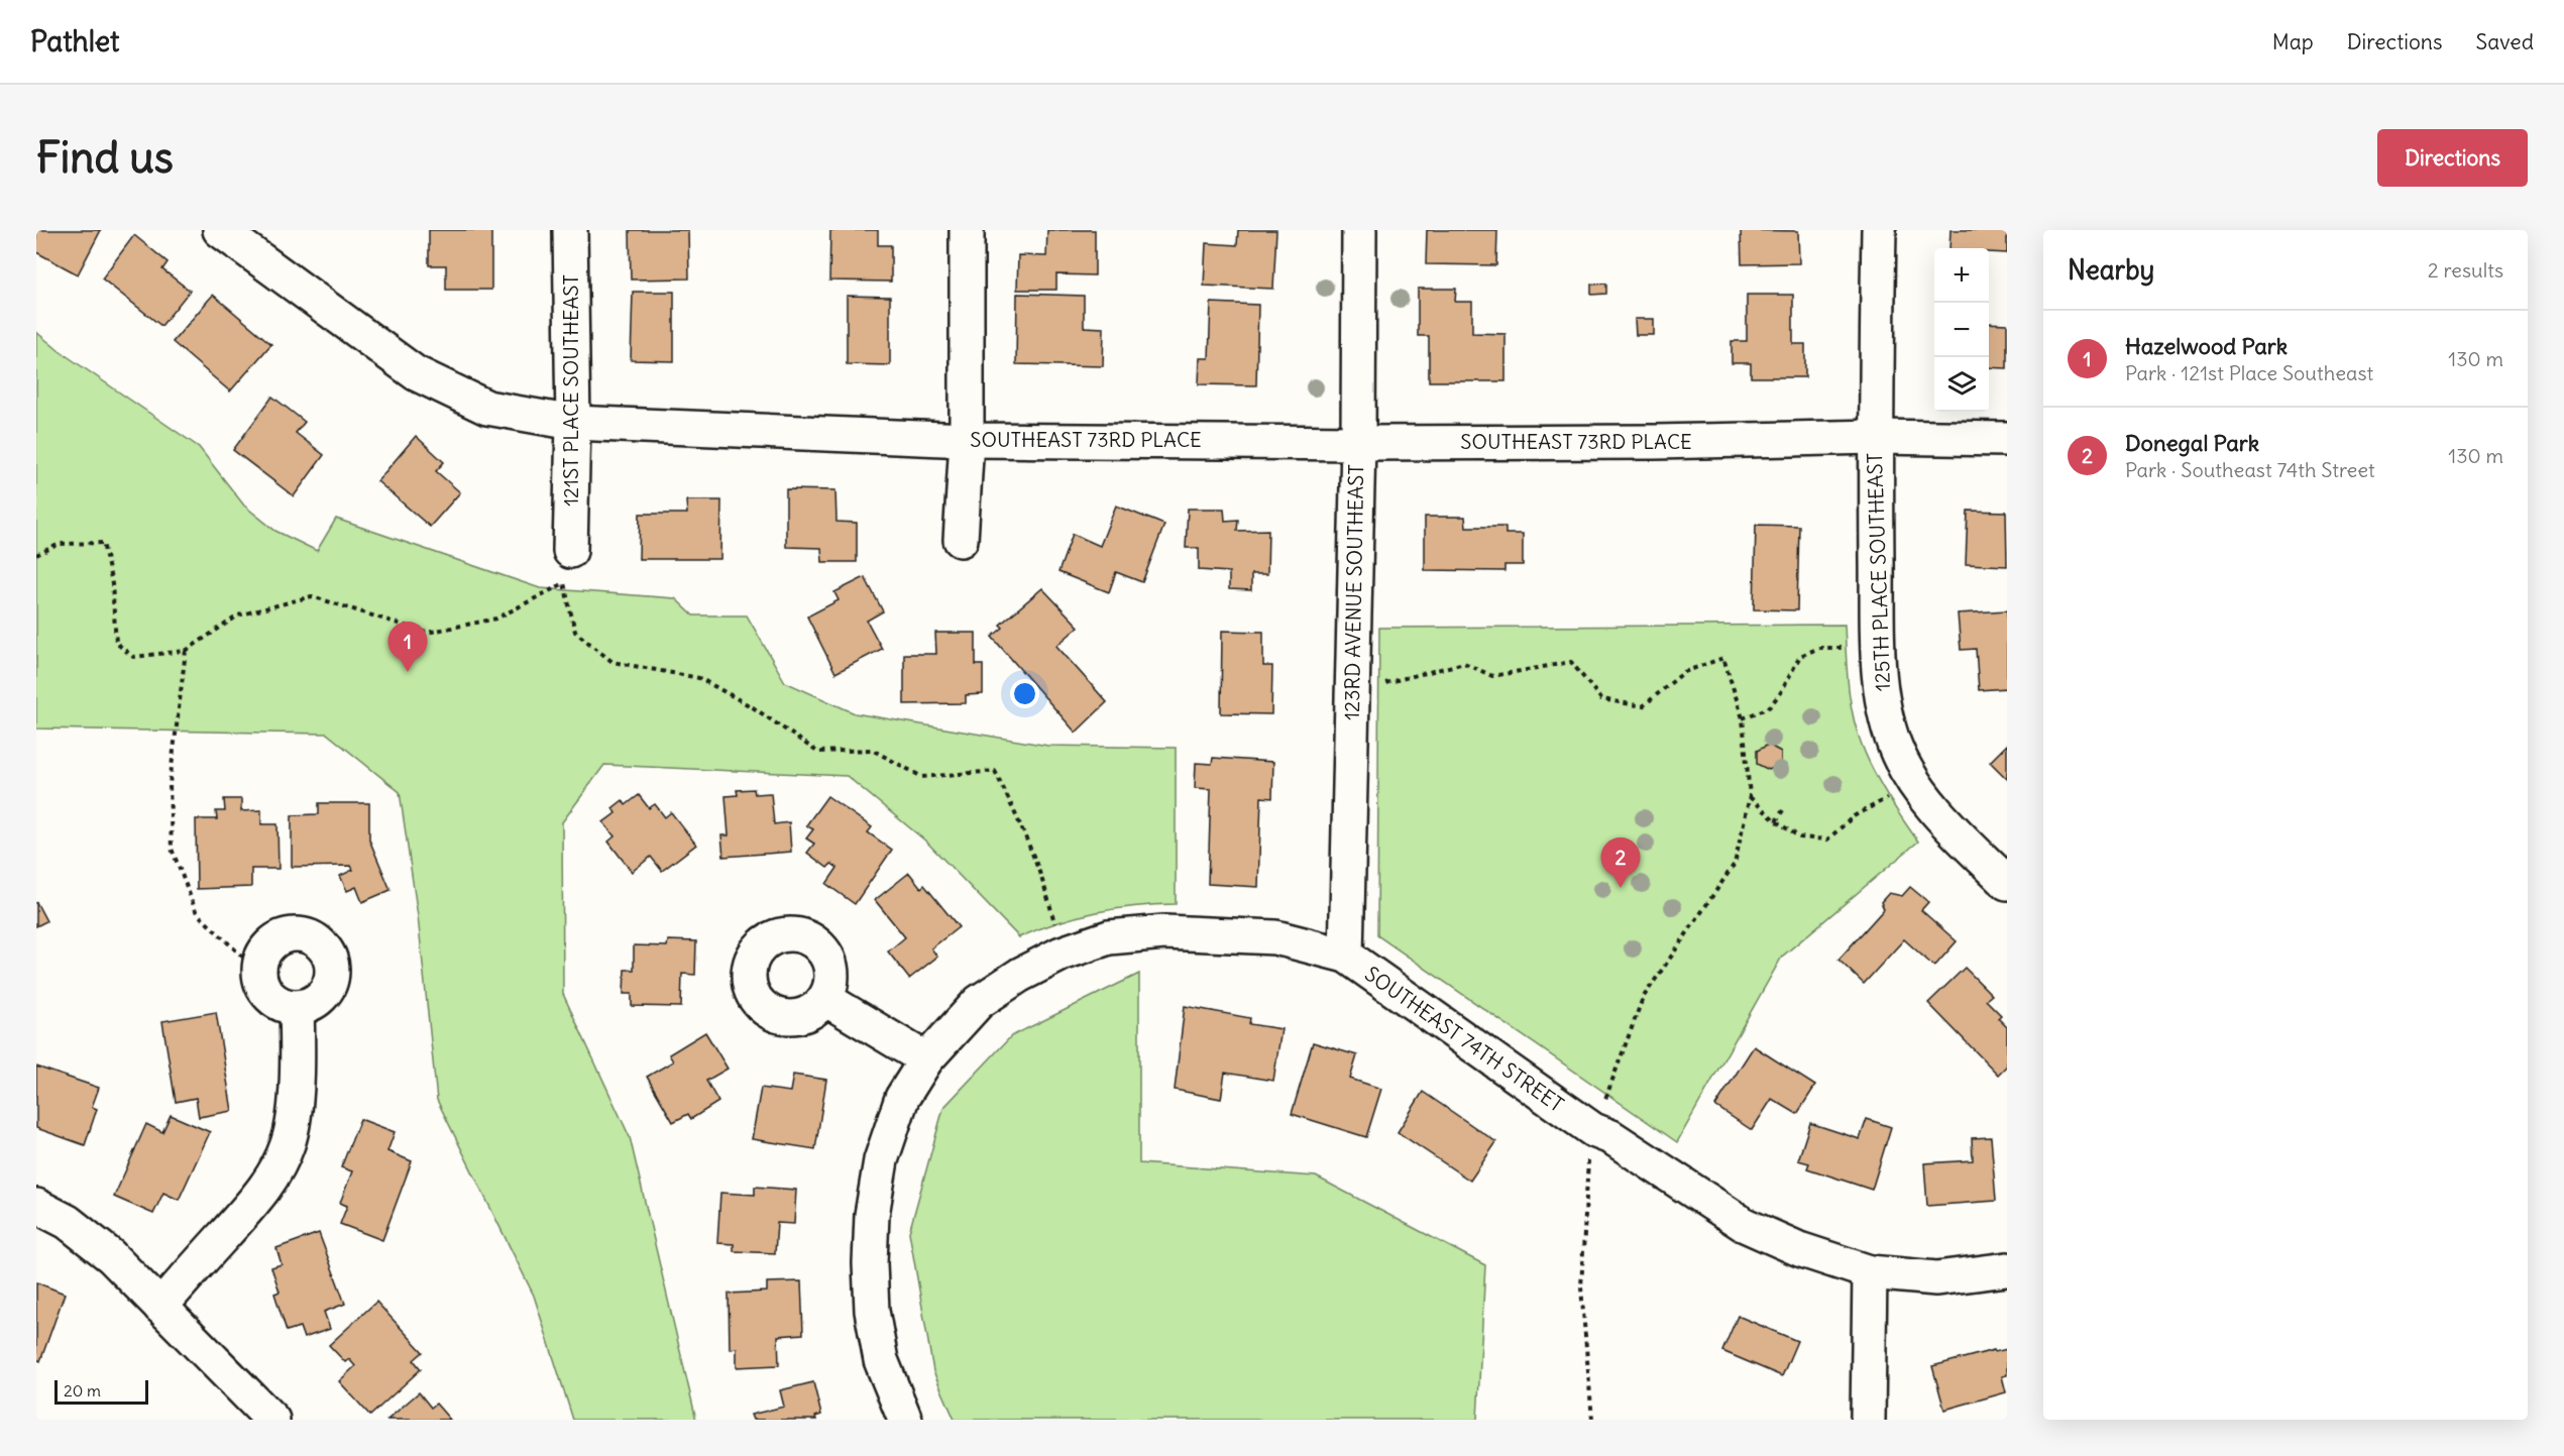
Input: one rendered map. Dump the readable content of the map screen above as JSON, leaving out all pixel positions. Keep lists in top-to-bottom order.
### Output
{
  "streets": {
    "street": [
      "121ST PLACE SOUTHEAST",
      "SOUTHEAST 73RD PLACE",
      "125TH PLACE SOUTHEAST",
      "123RD AVENUE SOUTHEAST",
      "SOUTHEAST 74TH STREET"
    ]
  },
  "crossings": [
    ["121ST PLACE SOUTHEAST", "SOUTHEAST 73RD PLACE"],
    ["SOUTHEAST 73RD PLACE", "125TH PLACE SOUTHEAST"],
    ["SOUTHEAST 73RD PLACE", "123RD AVENUE SOUTHEAST"],
    ["123RD AVENUE SOUTHEAST", "SOUTHEAST 74TH STREET"]
  ],
  "scale_bar": "20 m",
  "page": {
    "header": "Pathlet",
    "nav": ["Map", "Directions", "Saved"],
    "buttons": "Directions",
    "title": "Find us",
    "heading": ["Nearby", "2 results"],
    "map_buttons": ["+", "−"],
    "list": [
      {
        "mark": "1",
        "name": "Hazelwood Park",
        "note": "Park · 121st Place Southeast",
        "value": "130 m"
      },
      {
        "mark": "2",
        "name": "Donegal Park",
        "note": "Park · Southeast 74th Street",
        "value": "130 m"
      }
    ],
    "pins": ["1", "2"],
    "scale": "20 m"
  }
}
